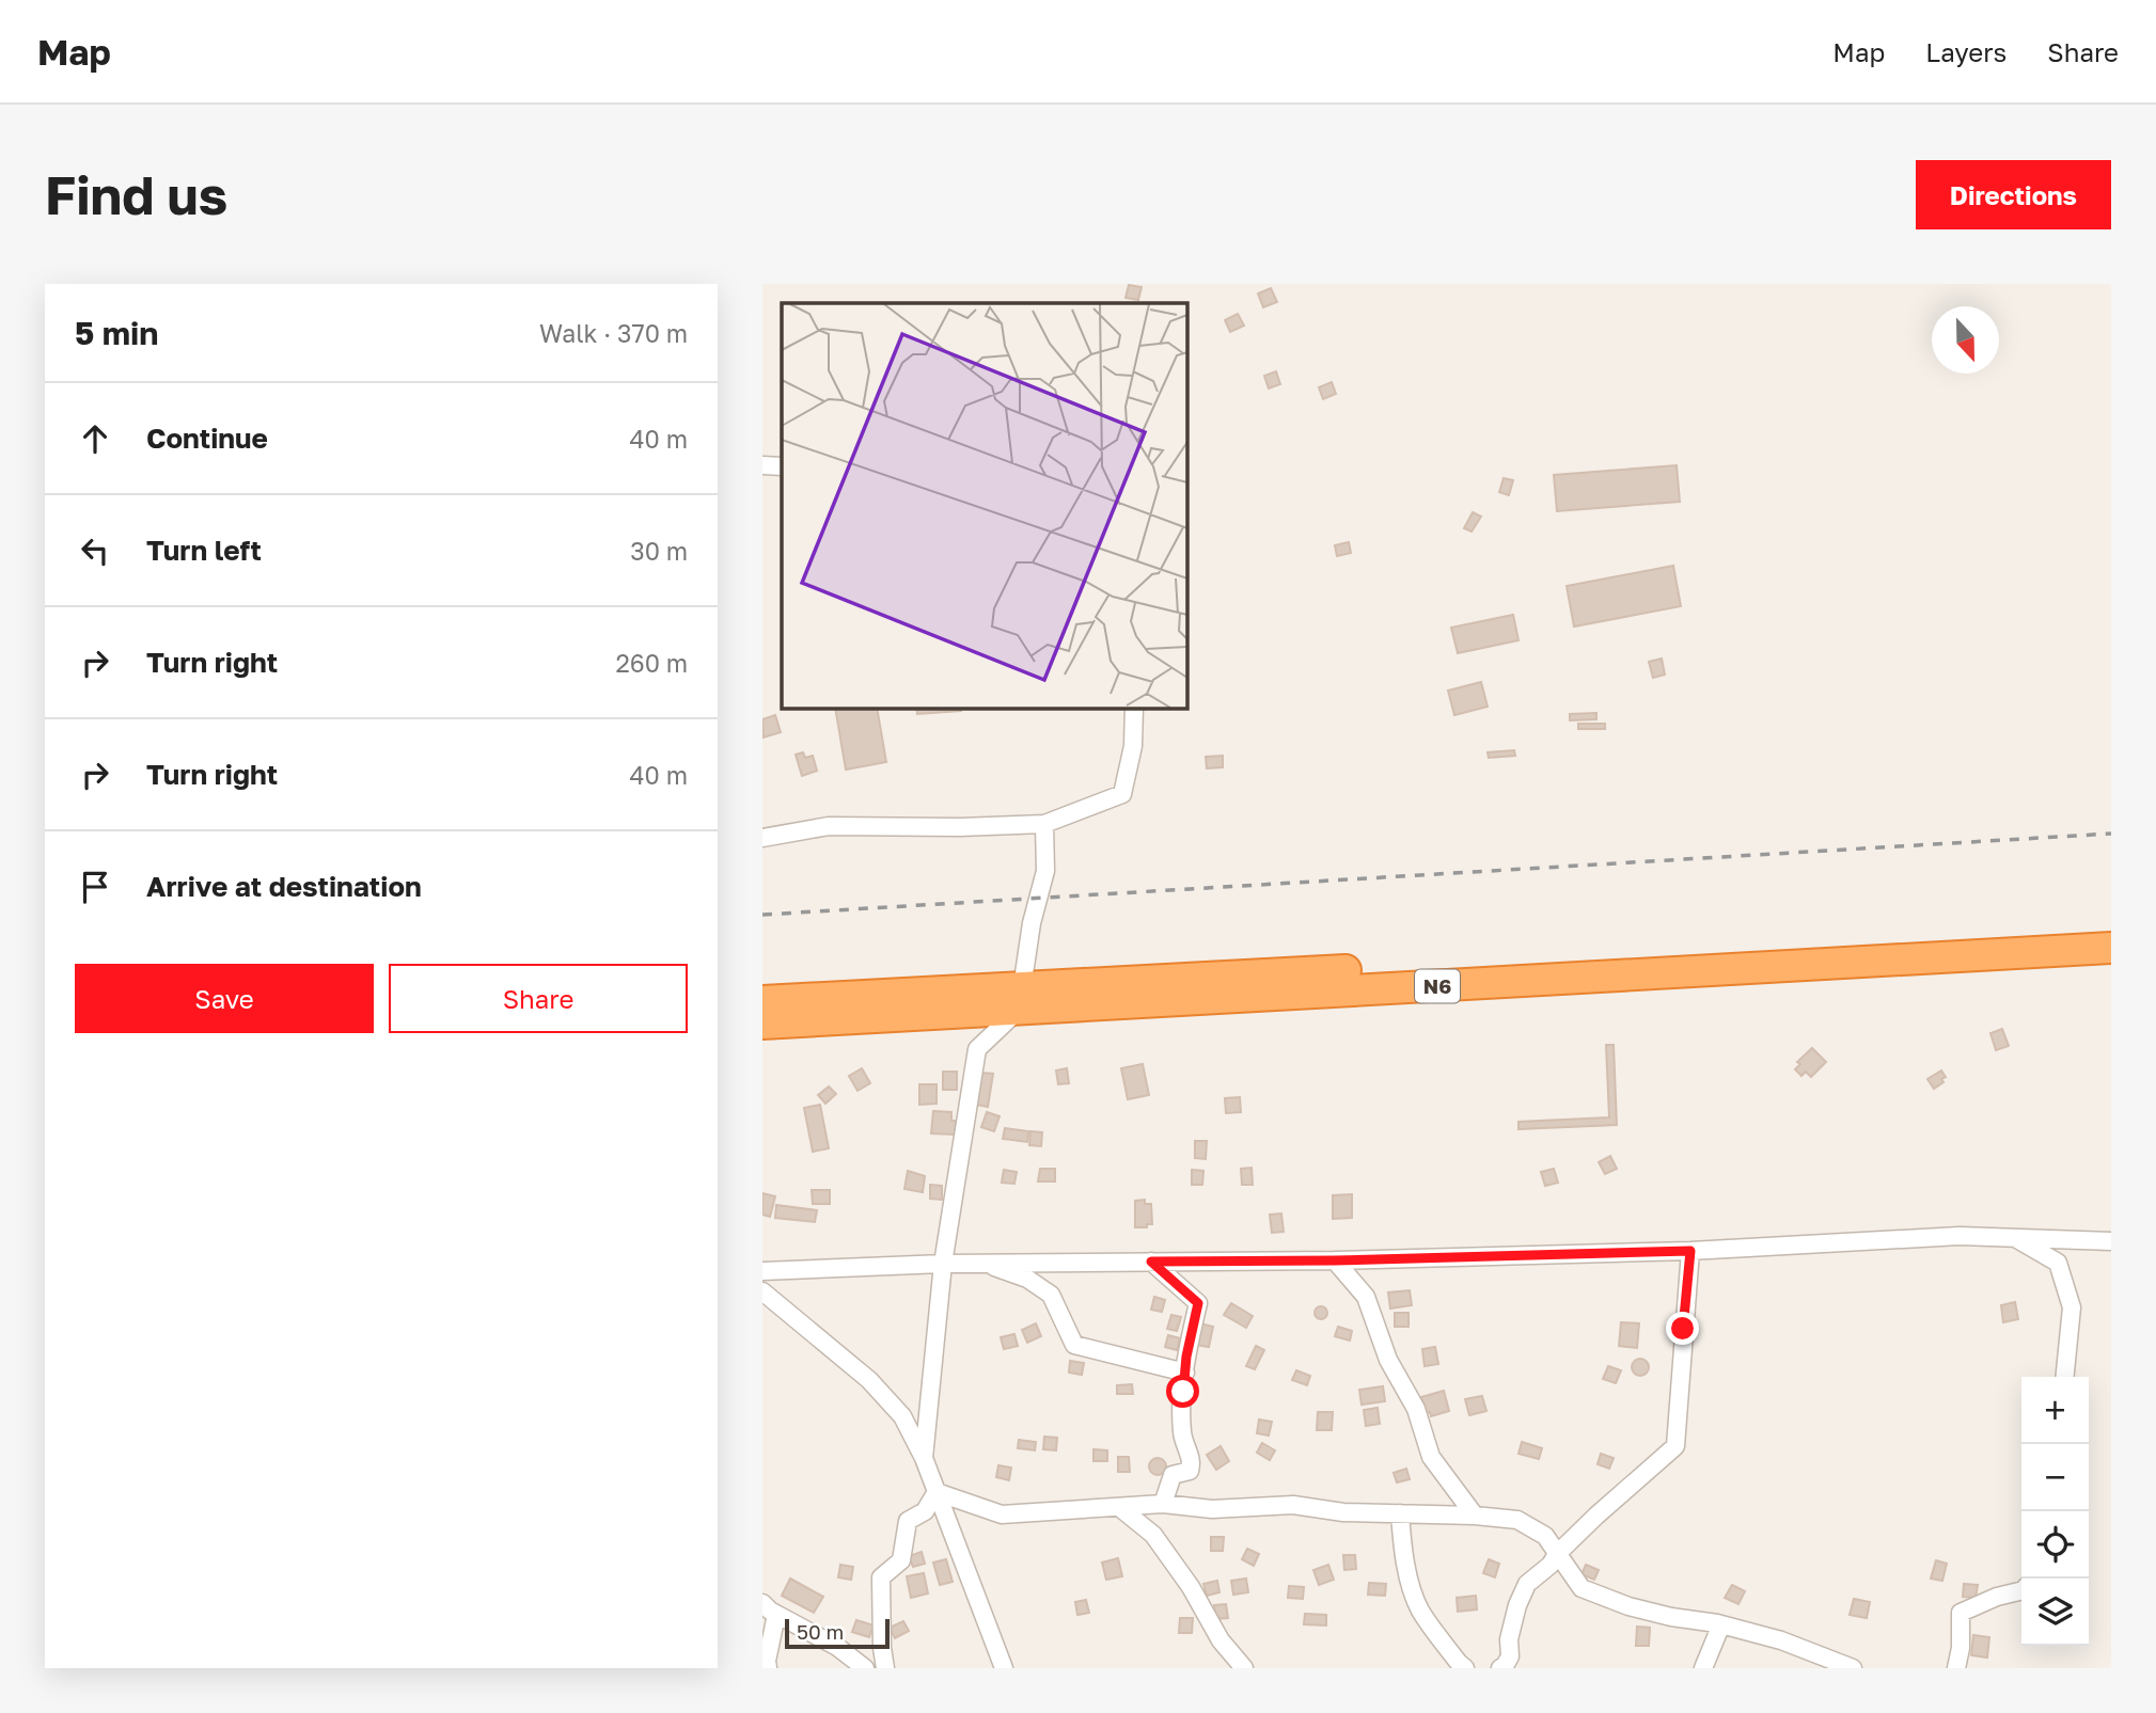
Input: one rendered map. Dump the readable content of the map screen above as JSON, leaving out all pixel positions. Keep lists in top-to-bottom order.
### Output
{
  "streets": {
    "highway": ["N6"]
  },
  "scale_bar": "50 m",
  "north": "bottom",
  "page": {
    "header": "Map",
    "nav": ["Map", "Layers", "Share"],
    "buttons": [
      "Directions",
      ["Save", "Share"]
    ],
    "title": "Find us",
    "heading": ["5 min", "Walk · 370 m"],
    "list": [
      ["Continue", "40 m"],
      ["Turn left", "30 m"],
      ["Turn right", "260 m"],
      ["Turn right", "40 m"],
      "Arrive at destination"
    ],
    "map_buttons": ["+", "−"],
    "scale": "50 m"
  }
}
